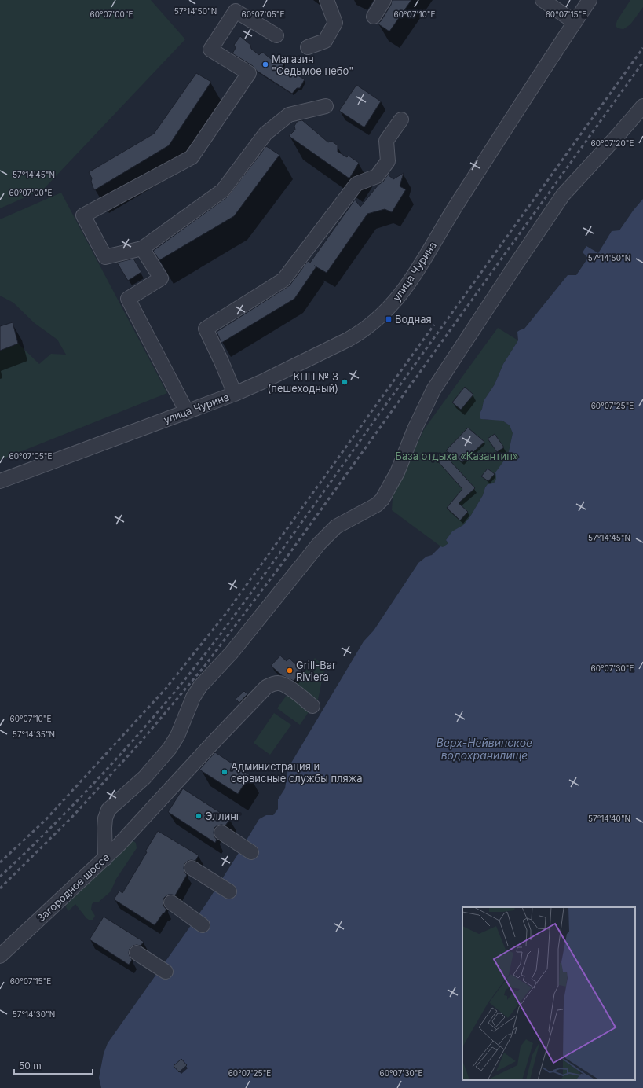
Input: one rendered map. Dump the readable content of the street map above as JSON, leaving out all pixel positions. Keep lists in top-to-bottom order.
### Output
{
  "streets": {
    "street": ["улица Чурина", "Загородное шоссе"]
  },
  "water": ["Верх-Нейвинское водохранилище"],
  "parks": ["База отдыха «Казантип»"],
  "places": {
    "other": [
      "Магазин \"Седьмое небо\"",
      "КПП № 3 (пешеходный)",
      "Grill-Bar Riviera",
      "Администрация и сервисные службы пляжа",
      "Эллинг"
    ],
    "transit": ["Водная"]
  },
  "scale_bar": "50 m",
  "coordinates": [
    "57°14'50\"N",
    "60°07'05\"E",
    "60°07'15\"E",
    "60°07'00\"E",
    "60°07'10\"E",
    "60°07'20\"E",
    "57°14'45\"N",
    "60°07'25\"E",
    "60°07'30\"E",
    "57°14'35\"N",
    "57°14'40\"N",
    "57°14'30\"N"
  ]
}
